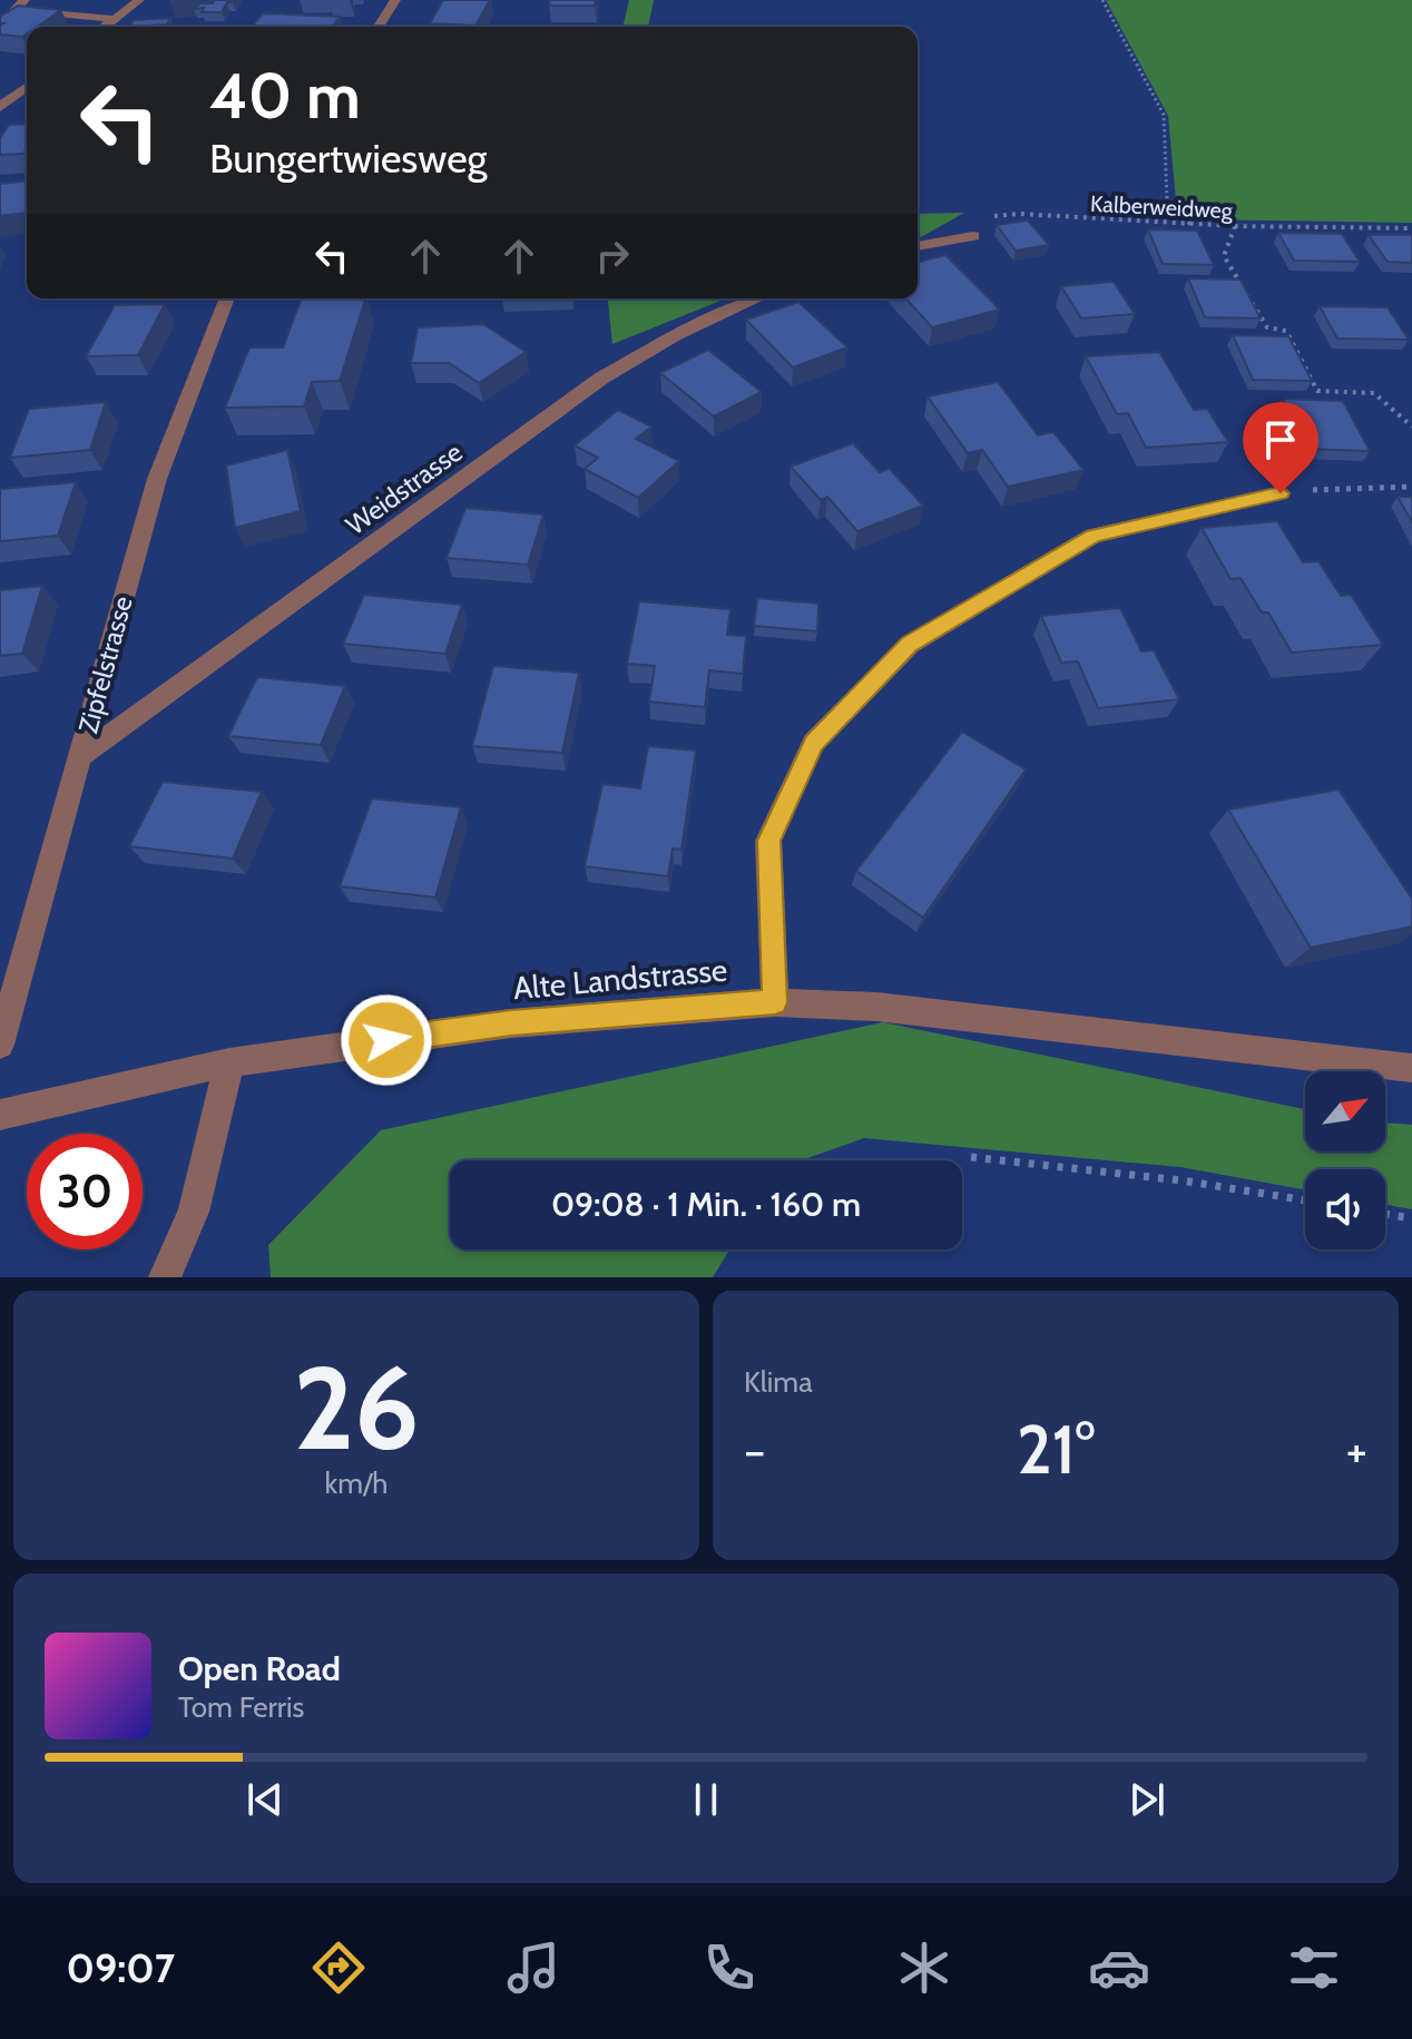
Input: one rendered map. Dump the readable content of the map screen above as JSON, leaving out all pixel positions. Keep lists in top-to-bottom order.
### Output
{
  "streets": {
    "street": ["Weidstrasse", "Zipfelstrasse", "Alte Landstrasse"],
    "path": ["Kalberweidweg"]
  },
  "crossings": [
    ["Weidstrasse", "Zipfelstrasse"]
  ],
  "north": "top right",
  "page": {
    "turn": ["40 m", "Bungertwiesweg"],
    "limit": "30",
    "trip": "09:08 · 1 Min. · 160 m",
    "tile": [
      ["26", "km/h"],
      "Klima"
    ],
    "heat": ["−", "21°", "+"],
    "song": ["Open Road", "Tom Ferris"],
    "tabs": "09:07"
  }
}
